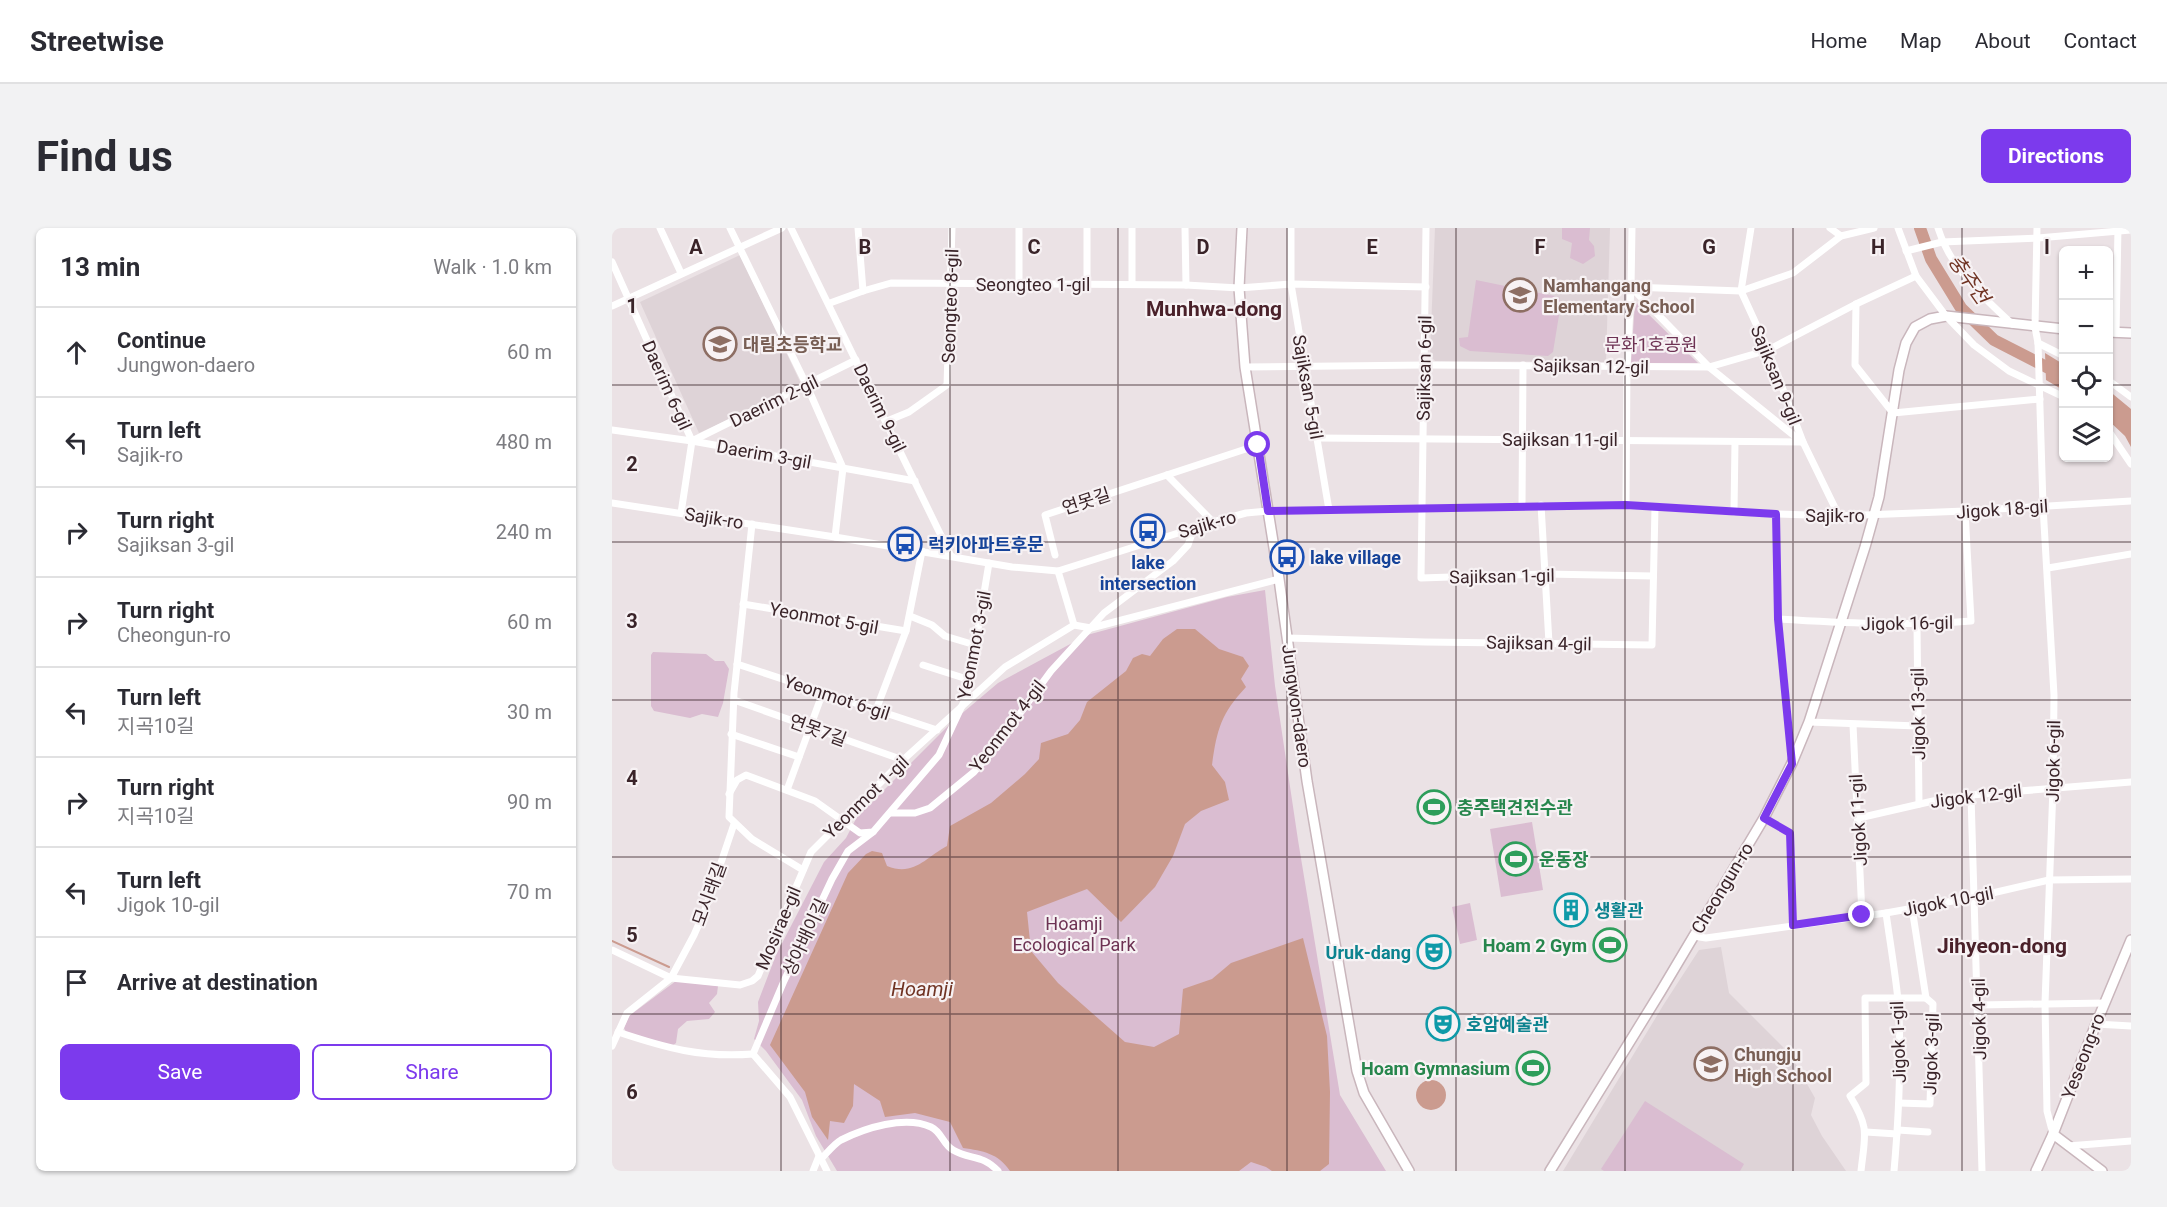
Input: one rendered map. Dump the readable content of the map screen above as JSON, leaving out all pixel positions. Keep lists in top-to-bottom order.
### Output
{
  "streets": {
    "street": [
      "Seongteo 1-gil",
      "Seongteo 8-gil",
      "Sajiksan 12-gil",
      "Sajiksan 6-gil",
      "Sajiksan 9-gil",
      "Daerim 6-gil",
      "Sajiksan 5-gil",
      "Daerim 2-gil",
      "Daerim 9-gil",
      "Sajiksan 11-gil",
      "Daerim 3-gil",
      "연못길",
      "Jigok 18-gil",
      "Sajik-ro",
      "Sajiksan 1-gil",
      "Yeonmot 5-gil",
      "Jigok 16-gil",
      "Sajiksan 4-gil",
      "Yeonmot 3-gil",
      "Yeonmot 6-gil",
      "Jungwon-daero",
      "Jigok 13-gil",
      "Yeonmot 4-gil",
      "연못7길",
      "Jigok 6-gil",
      "Jigok 12-gil",
      "Yeonmot 1-gil",
      "Jigok 11-gil",
      "Cheongun-ro",
      "모시래길",
      "Jigok 10-gil",
      "Mosirae-gil",
      "상아배이길",
      "Jigok 4-gil",
      "Jigok 1-gil",
      "Jigok 3-gil",
      "Yeseong-ro"
    ]
  },
  "crossings": [
    ["Seongteo 1-gil", "Seongteo 8-gil"],
    ["Seongteo 1-gil", "Sajiksan 6-gil"],
    ["Seongteo 1-gil", "Sajiksan 5-gil"],
    ["Seongteo 1-gil", "Daerim 9-gil"],
    ["Seongteo 1-gil", "Jungwon-daero"],
    ["Seongteo 8-gil", "Daerim 9-gil"],
    ["Sajiksan 12-gil", "Sajiksan 6-gil"],
    ["Sajiksan 12-gil", "Sajiksan 9-gil"],
    ["Sajiksan 12-gil", "Sajiksan 5-gil"],
    ["Sajiksan 12-gil", "Jungwon-daero"],
    ["Sajiksan 6-gil", "Sajiksan 11-gil"],
    ["Sajiksan 6-gil", "Sajik-ro"],
    ["Sajiksan 6-gil", "Sajiksan 1-gil"],
    ["Sajiksan 9-gil", "Sajiksan 11-gil"],
    ["Sajiksan 9-gil", "Sajik-ro"],
    ["Daerim 6-gil", "Daerim 2-gil"],
    ["Daerim 6-gil", "Daerim 3-gil"],
    ["Daerim 6-gil", "Sajik-ro"],
    ["Sajiksan 5-gil", "Sajiksan 11-gil"],
    ["Sajiksan 5-gil", "Sajik-ro"],
    ["Daerim 2-gil", "Daerim 9-gil"],
    ["Daerim 2-gil", "Daerim 3-gil"],
    ["Daerim 9-gil", "Daerim 3-gil"],
    ["Daerim 9-gil", "Sajik-ro"],
    ["연못길", "Jungwon-daero"],
    ["Jigok 18-gil", "Sajik-ro"],
    ["Jigok 18-gil", "Jigok 16-gil"],
    ["Jigok 18-gil", "Jigok 6-gil"],
    ["Jigok 18-gil", "Cheongun-ro"],
    ["Sajik-ro", "Sajiksan 1-gil"],
    ["Sajik-ro", "Sajiksan 4-gil"],
    ["Sajik-ro", "Yeonmot 3-gil"],
    ["Sajik-ro", "Jungwon-daero"],
    ["Sajik-ro", "Yeonmot 4-gil"],
    ["Sajik-ro", "Cheongun-ro"],
    ["Sajiksan 1-gil", "Sajiksan 4-gil"],
    ["Jigok 16-gil", "Jigok 13-gil"],
    ["Jigok 16-gil", "Cheongun-ro"],
    ["Sajiksan 4-gil", "Jungwon-daero"],
    ["Yeonmot 3-gil", "Yeonmot 4-gil"],
    ["Yeonmot 3-gil", "Yeonmot 1-gil"],
    ["Yeonmot 6-gil", "Yeonmot 1-gil"],
    ["Jigok 13-gil", "Jigok 12-gil"],
    ["연못7길", "Yeonmot 1-gil"],
    ["Jigok 6-gil", "Jigok 12-gil"],
    ["Jigok 6-gil", "Jigok 10-gil"],
    ["Jigok 6-gil", "Yeseong-ro"],
    ["Jigok 12-gil", "Jigok 11-gil"],
    ["Jigok 12-gil", "Jigok 4-gil"],
    ["Yeonmot 1-gil", "Mosirae-gil"],
    ["Jigok 11-gil", "Jigok 10-gil"],
    ["Cheongun-ro", "Jigok 10-gil"],
    ["모시래길", "Mosirae-gil"],
    ["Jigok 10-gil", "Jigok 4-gil"],
    ["Jigok 10-gil", "Jigok 1-gil"],
    ["Jigok 10-gil", "Jigok 3-gil"],
    ["Jigok 1-gil", "Jigok 3-gil"]
  ],
  "districts": ["Munhwa-dong", "Jihyeon-dong"],
  "water": ["충주천", "Hoamji"],
  "parks": ["문화1호공원", "Hoamji Ecological Park"],
  "places": {
    "school or university": ["Namhangang Elementary School", "대림초등학교", "Chungju High School"],
    "bus stop": ["lake intersection", "럭키아파트후문", "lake village"],
    "sports": [
      "충주택견전수관",
      "운동장",
      "Hoam 2 Gym",
      "Hoam Gymnasium"
    ],
    "building": ["생활관"],
    "theatre": ["Uruk-dang", "호암예술관"]
  },
  "page": {
    "header": "Streetwise",
    "nav": [
      "Home",
      "Map",
      "About",
      "Contact"
    ],
    "buttons": [
      "Directions",
      ["Save", "Share"]
    ],
    "title": "Find us",
    "heading": ["13 min", "Walk · 1.0 km"],
    "map_buttons": ["+", "−"],
    "list": [
      ["Continue", "Jungwon-daero", "60 m"],
      ["Turn left", "Sajik-ro", "480 m"],
      ["Turn right", "Sajiksan 3-gil", "240 m"],
      ["Turn right", "Cheongun-ro", "60 m"],
      ["Turn left", "지곡10길", "30 m"],
      ["Turn right", "지곡10길", "90 m"],
      ["Turn left", "Jigok 10-gil", "70 m"],
      "Arrive at destination"
    ]
  },
  "grid": {
    "columns": [
      "A",
      "B",
      "C",
      "D",
      "E",
      "F",
      "G",
      "H",
      "I"
    ],
    "rows": [
      "1",
      "2",
      "3",
      "4",
      "5",
      "6"
    ]
  }
}
